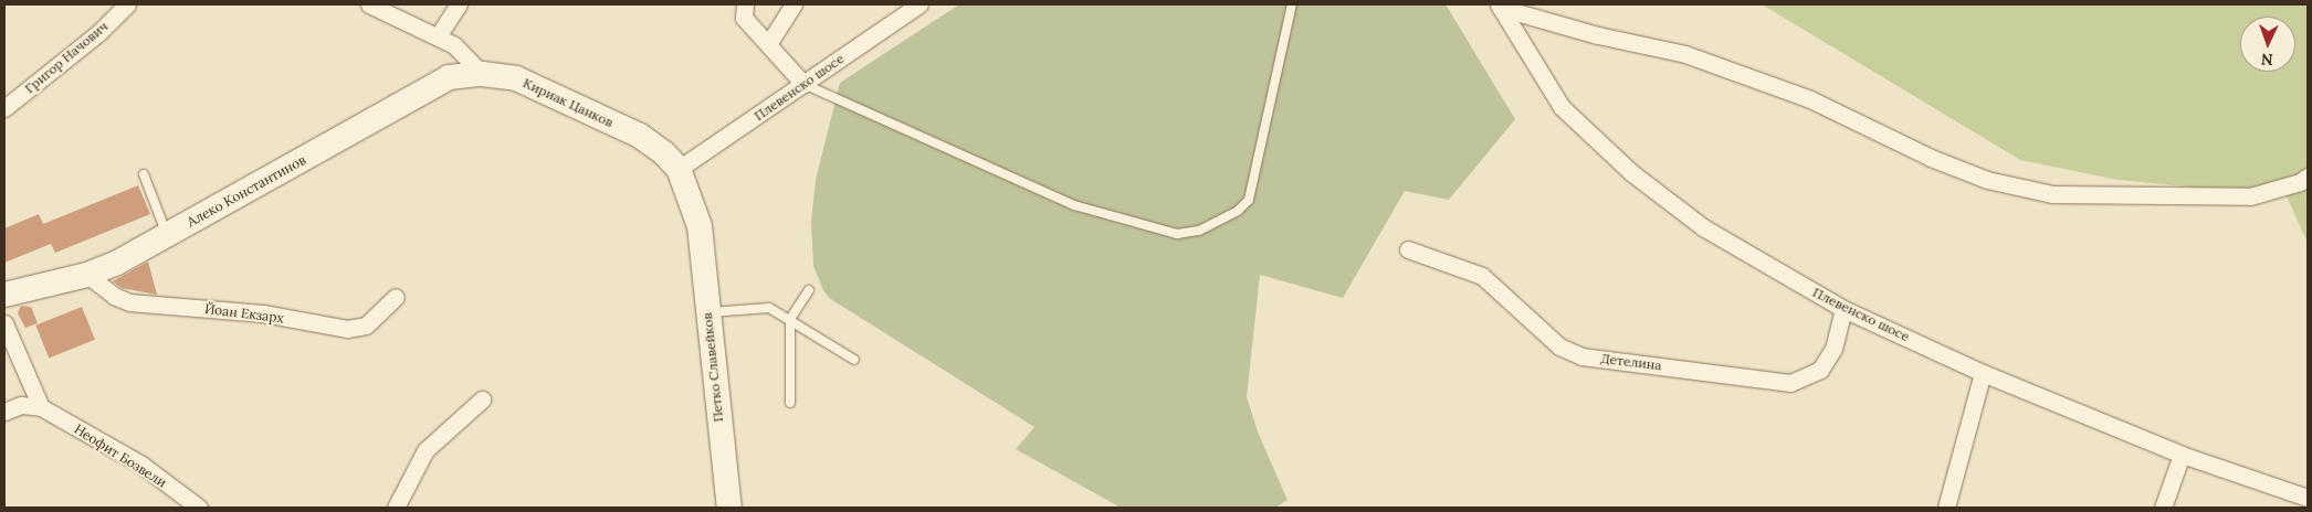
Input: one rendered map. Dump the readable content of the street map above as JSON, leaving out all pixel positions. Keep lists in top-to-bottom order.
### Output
{
  "streets": {
    "street": [
      "Григор Начович",
      "Плевенско шосе",
      "Кириак Цанков",
      "Алеко Константинов",
      "Йоан Екзарх",
      "Детелина",
      "Петко Славейков",
      "Неофит Бозвели"
    ]
  },
  "crossings": [
    ["Плевенско шосе", "Кириак Цанков"],
    ["Плевенско шосе", "Детелина"],
    ["Кириак Цанков", "Алеко Константинов"],
    ["Кириак Цанков", "Петко Славейков"],
    ["Алеко Константинов", "Йоан Екзарх"]
  ],
  "north": "bottom"
}
